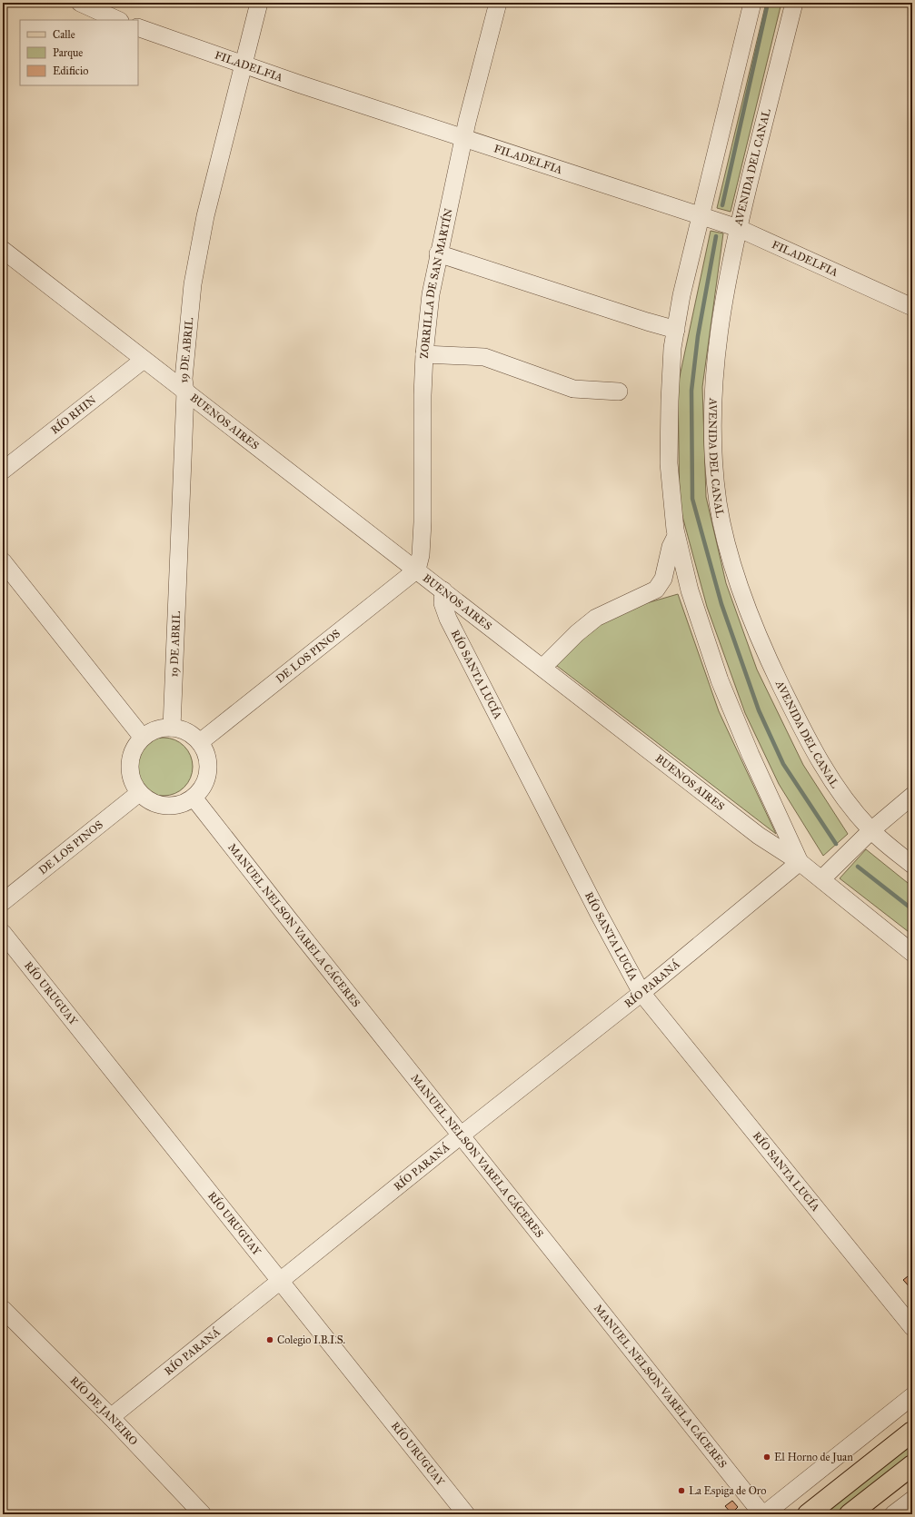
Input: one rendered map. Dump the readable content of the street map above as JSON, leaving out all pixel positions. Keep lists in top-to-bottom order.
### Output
{
  "streets": {
    "street": [
      "FILADELFIA",
      "AVENIDA DEL CANAL",
      "ZORRILLA DE SAN MARTÍN",
      "19 DE ABRIL",
      "RÍO RHIN",
      "BUENOS AIRES",
      "DE LOS PINOS",
      "RÍO SANTA LUCÍA",
      "MANUEL NELSON VARELA CÁCERES",
      "RÍO PARANÁ",
      "RÍO URUGUAY",
      "RÍO DE JANEIRO"
    ]
  },
  "crossings": [
    ["FILADELFIA", "AVENIDA DEL CANAL"],
    ["FILADELFIA", "ZORRILLA DE SAN MARTÍN"],
    ["FILADELFIA", "19 DE ABRIL"],
    ["ZORRILLA DE SAN MARTÍN", "BUENOS AIRES"],
    ["ZORRILLA DE SAN MARTÍN", "DE LOS PINOS"],
    ["19 DE ABRIL", "BUENOS AIRES"],
    ["19 DE ABRIL", "DE LOS PINOS"],
    ["19 DE ABRIL", "MANUEL NELSON VARELA CÁCERES"],
    ["RÍO RHIN", "BUENOS AIRES"],
    ["BUENOS AIRES", "DE LOS PINOS"],
    ["BUENOS AIRES", "RÍO SANTA LUCÍA"],
    ["BUENOS AIRES", "RÍO PARANÁ"],
    ["DE LOS PINOS", "MANUEL NELSON VARELA CÁCERES"],
    ["RÍO SANTA LUCÍA", "RÍO PARANÁ"],
    ["MANUEL NELSON VARELA CÁCERES", "RÍO PARANÁ"],
    ["RÍO PARANÁ", "RÍO URUGUAY"],
    ["RÍO PARANÁ", "RÍO DE JANEIRO"]
  ],
  "places": ["Colegio I.B.I.S.", "El Horno de Juan", "La Espiga de Oro"],
  "legend": ["Calle", "Parque", "Edificio"]
}
